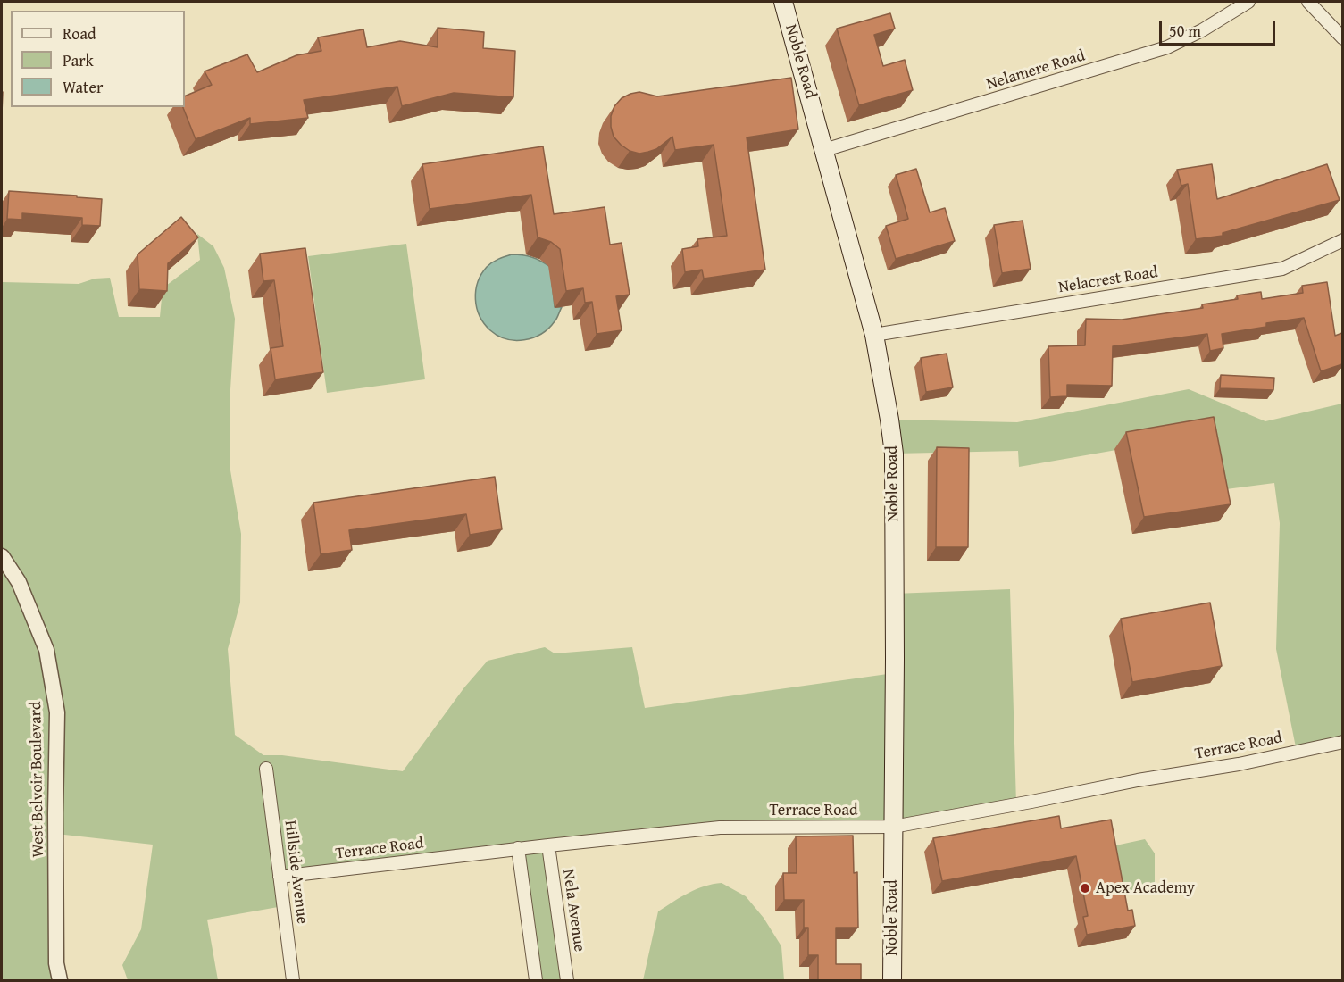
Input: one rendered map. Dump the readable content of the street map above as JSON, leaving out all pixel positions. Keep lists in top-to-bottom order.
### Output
{
  "streets": {
    "main road": ["Noble Road"],
    "street": [
      "Nelamere Road",
      "Nelacrest Road",
      "Terrace Road",
      "West Belvoir Boulevard",
      "Hillside Avenue",
      "Nela Avenue"
    ]
  },
  "crossings": [
    ["Noble Road", "Nelamere Road"],
    ["Noble Road", "Nelacrest Road"],
    ["Noble Road", "Terrace Road"],
    ["Terrace Road", "Hillside Avenue"],
    ["Terrace Road", "Nela Avenue"]
  ],
  "places": ["Apex Academy"],
  "legend": ["Road", "Park", "Water"],
  "scale_bar": "50 m"
}
